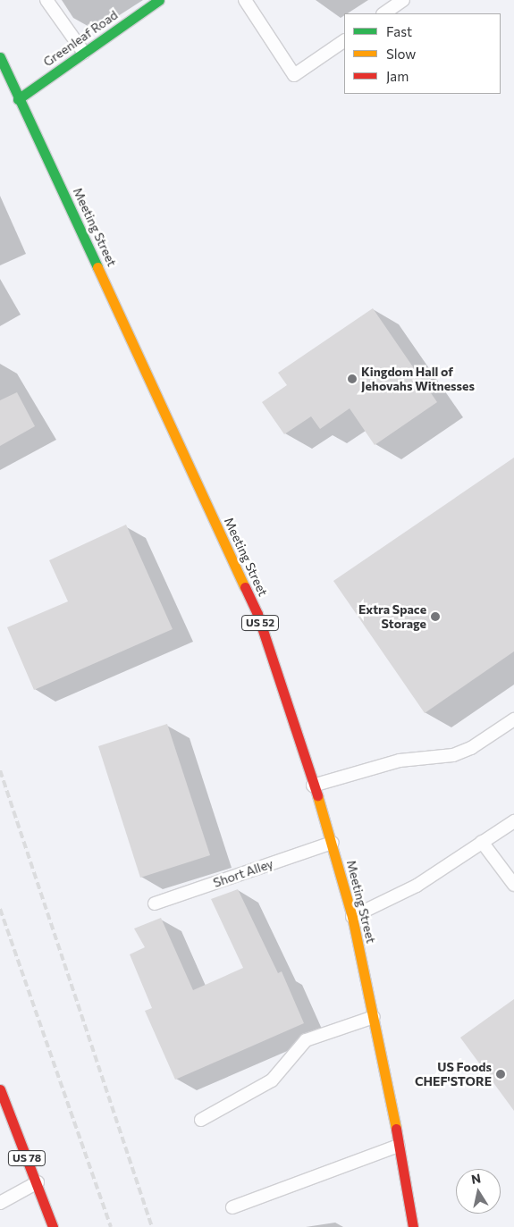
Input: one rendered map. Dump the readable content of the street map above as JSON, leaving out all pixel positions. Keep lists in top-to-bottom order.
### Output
{
  "streets": {
    "main road": [
      "Greenleaf Road",
      "Meeting Street",
      "US 52",
      "US 78"
    ],
    "lane": ["Short Alley"]
  },
  "crossings": [
    ["Greenleaf Road", "Meeting Street"],
    ["Meeting Street", "Short Alley"]
  ],
  "places": ["Kingdom Hall of Jehovahs Witnesses", "Extra Space Storage", "US Foods CHEF'STORE"],
  "legend": ["Fast", "Slow", "Jam"],
  "north": "top"
}
